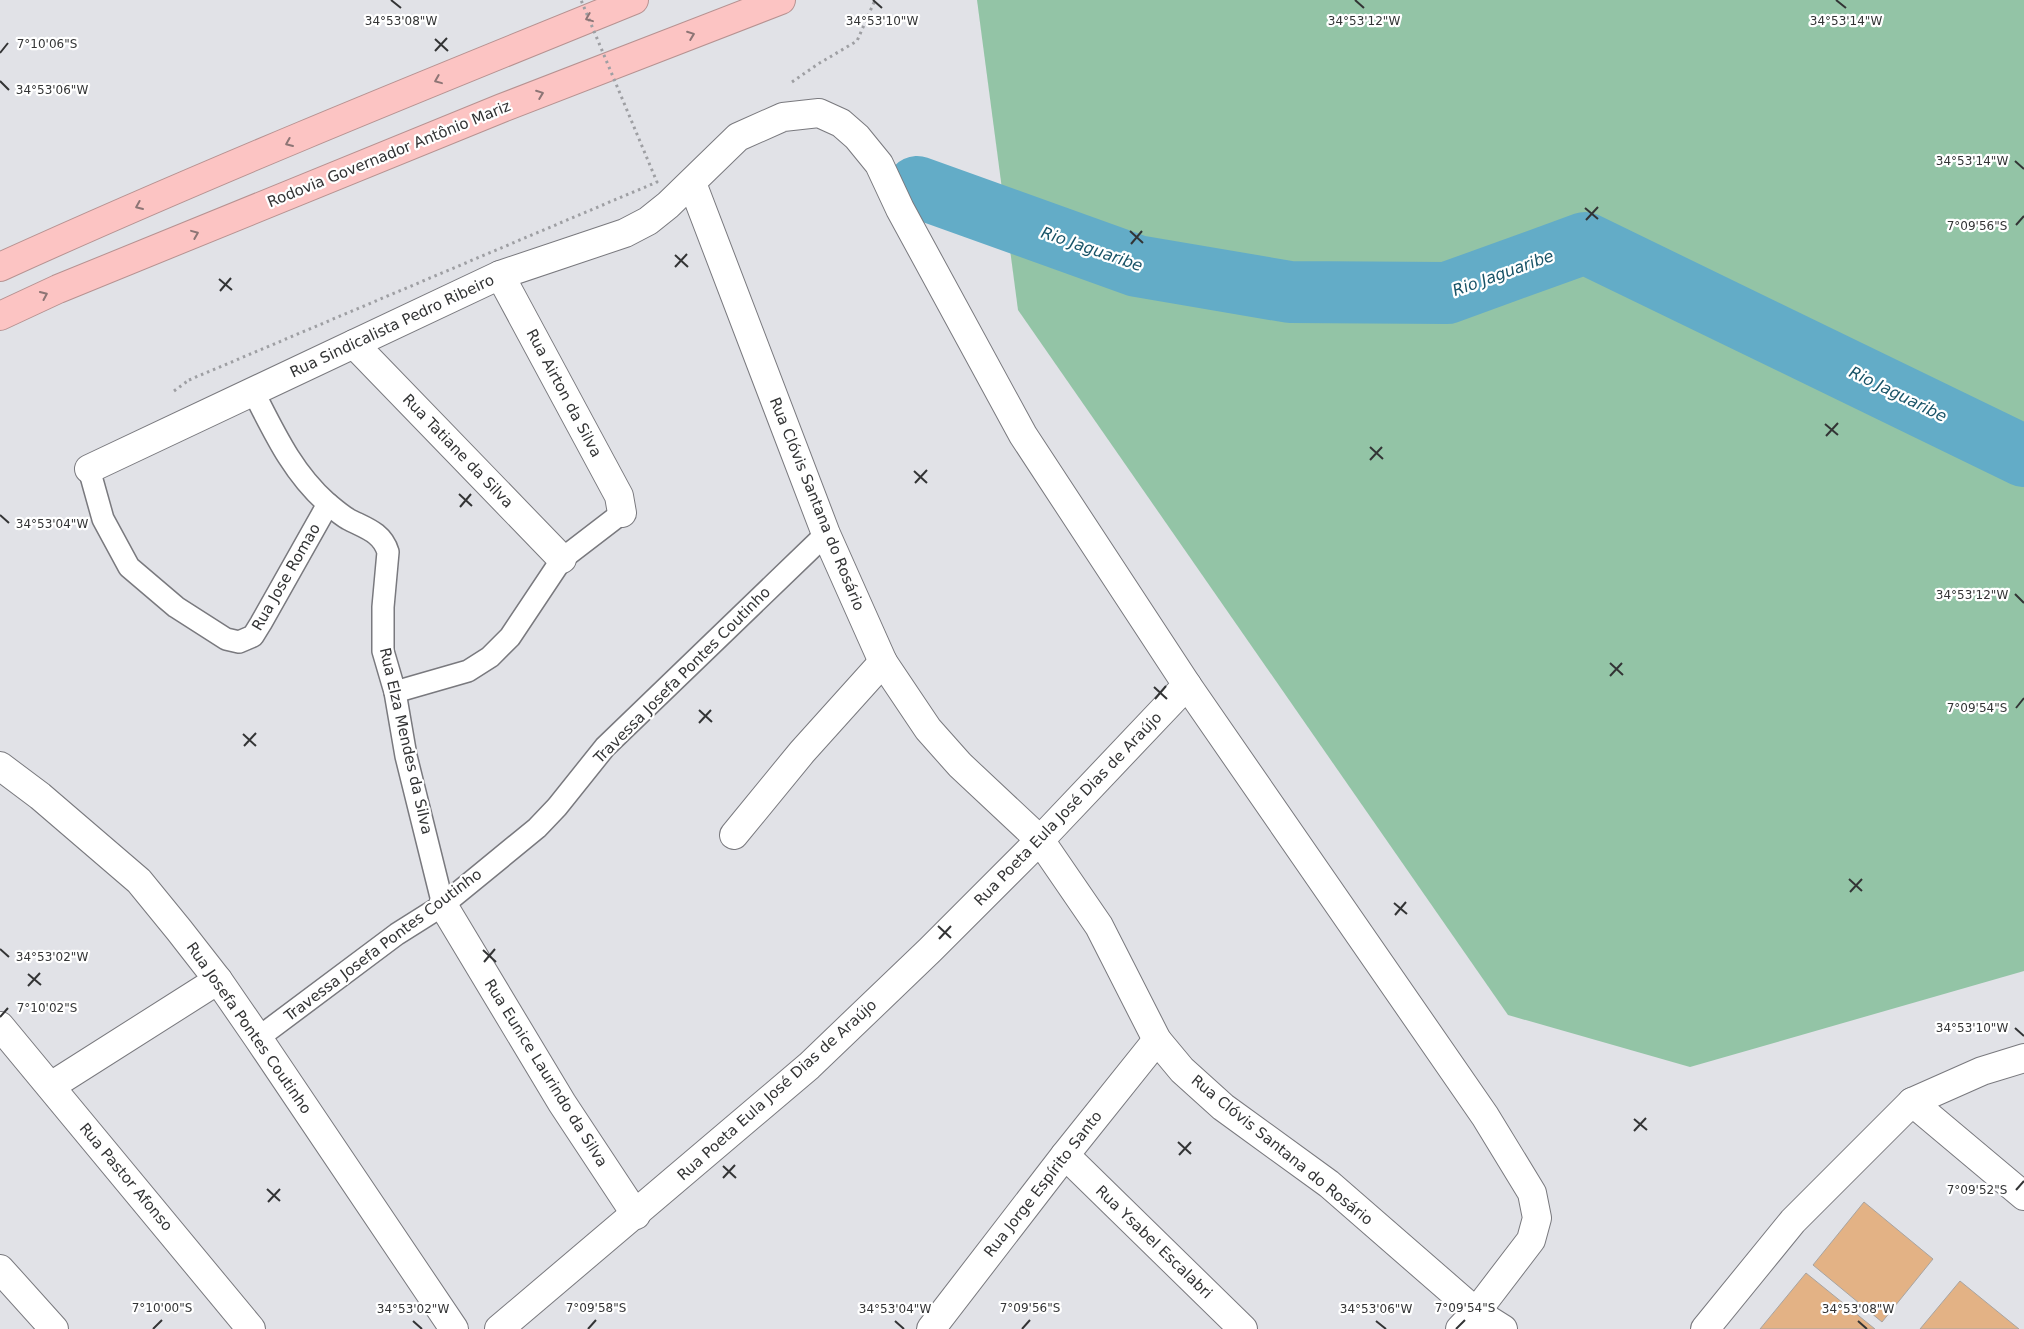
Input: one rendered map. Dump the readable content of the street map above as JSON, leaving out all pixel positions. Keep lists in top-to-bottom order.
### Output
{
  "streets": {
    "highway": ["Rodovia Governador Antônio Mariz"],
    "street": [
      "Rua Sindicalista Pedro Ribeiro",
      "Rua Airton da Silva",
      "Rua Tatiane da Silva",
      "Rua Clóvis Santana do Rosário",
      "Rua Poeta Eula José Dias de Araújo",
      "Rua Josefa Pontes Coutinho",
      "Rua Eunice Laurindo da Silva",
      "Rua Pastor Afonso",
      "Rua Jorge Espírito Santo",
      "Rua Ysabel Escalabri"
    ],
    "lane": ["Rua Jose Romao", "Travessa Josefa Pontes Coutinho", "Rua Elza Mendes da Silva"]
  },
  "crossings": [
    ["Rua Sindicalista Pedro Ribeiro", "Rua Airton da Silva"],
    ["Rua Sindicalista Pedro Ribeiro", "Rua Tatiane da Silva"],
    ["Rua Sindicalista Pedro Ribeiro", "Rua Clóvis Santana do Rosário"],
    ["Rua Sindicalista Pedro Ribeiro", "Rua Jose Romao"],
    ["Rua Sindicalista Pedro Ribeiro", "Rua Elza Mendes da Silva"],
    ["Rua Sindicalista Pedro Ribeiro", "Rua Poeta Eula José Dias de Araújo"],
    ["Rua Clóvis Santana do Rosário", "Travessa Josefa Pontes Coutinho"],
    ["Rua Clóvis Santana do Rosário", "Rua Poeta Eula José Dias de Araújo"],
    ["Rua Clóvis Santana do Rosário", "Rua Jorge Espírito Santo"],
    ["Rua Jose Romao", "Rua Elza Mendes da Silva"],
    ["Travessa Josefa Pontes Coutinho", "Rua Elza Mendes da Silva"],
    ["Travessa Josefa Pontes Coutinho", "Rua Josefa Pontes Coutinho"],
    ["Travessa Josefa Pontes Coutinho", "Rua Eunice Laurindo da Silva"],
    ["Rua Elza Mendes da Silva", "Rua Eunice Laurindo da Silva"],
    ["Rua Poeta Eula José Dias de Araújo", "Rua Eunice Laurindo da Silva"],
    ["Rua Jorge Espírito Santo", "Rua Ysabel Escalabri"]
  ],
  "water": ["Rio Jaguaribe"],
  "coordinates": [
    "34°53'10\"W",
    "34°53'08\"W",
    "34°53'12\"W",
    "34°53'14\"W",
    "7°10'06\"S",
    "34°53'06\"W",
    "7°09'56\"S",
    "34°53'04\"W",
    "7°09'54\"S",
    "34°53'02\"W",
    "7°10'02\"S",
    "7°09'52\"S",
    "7°10'00\"S",
    "7°09'58\"S"
  ]
}
